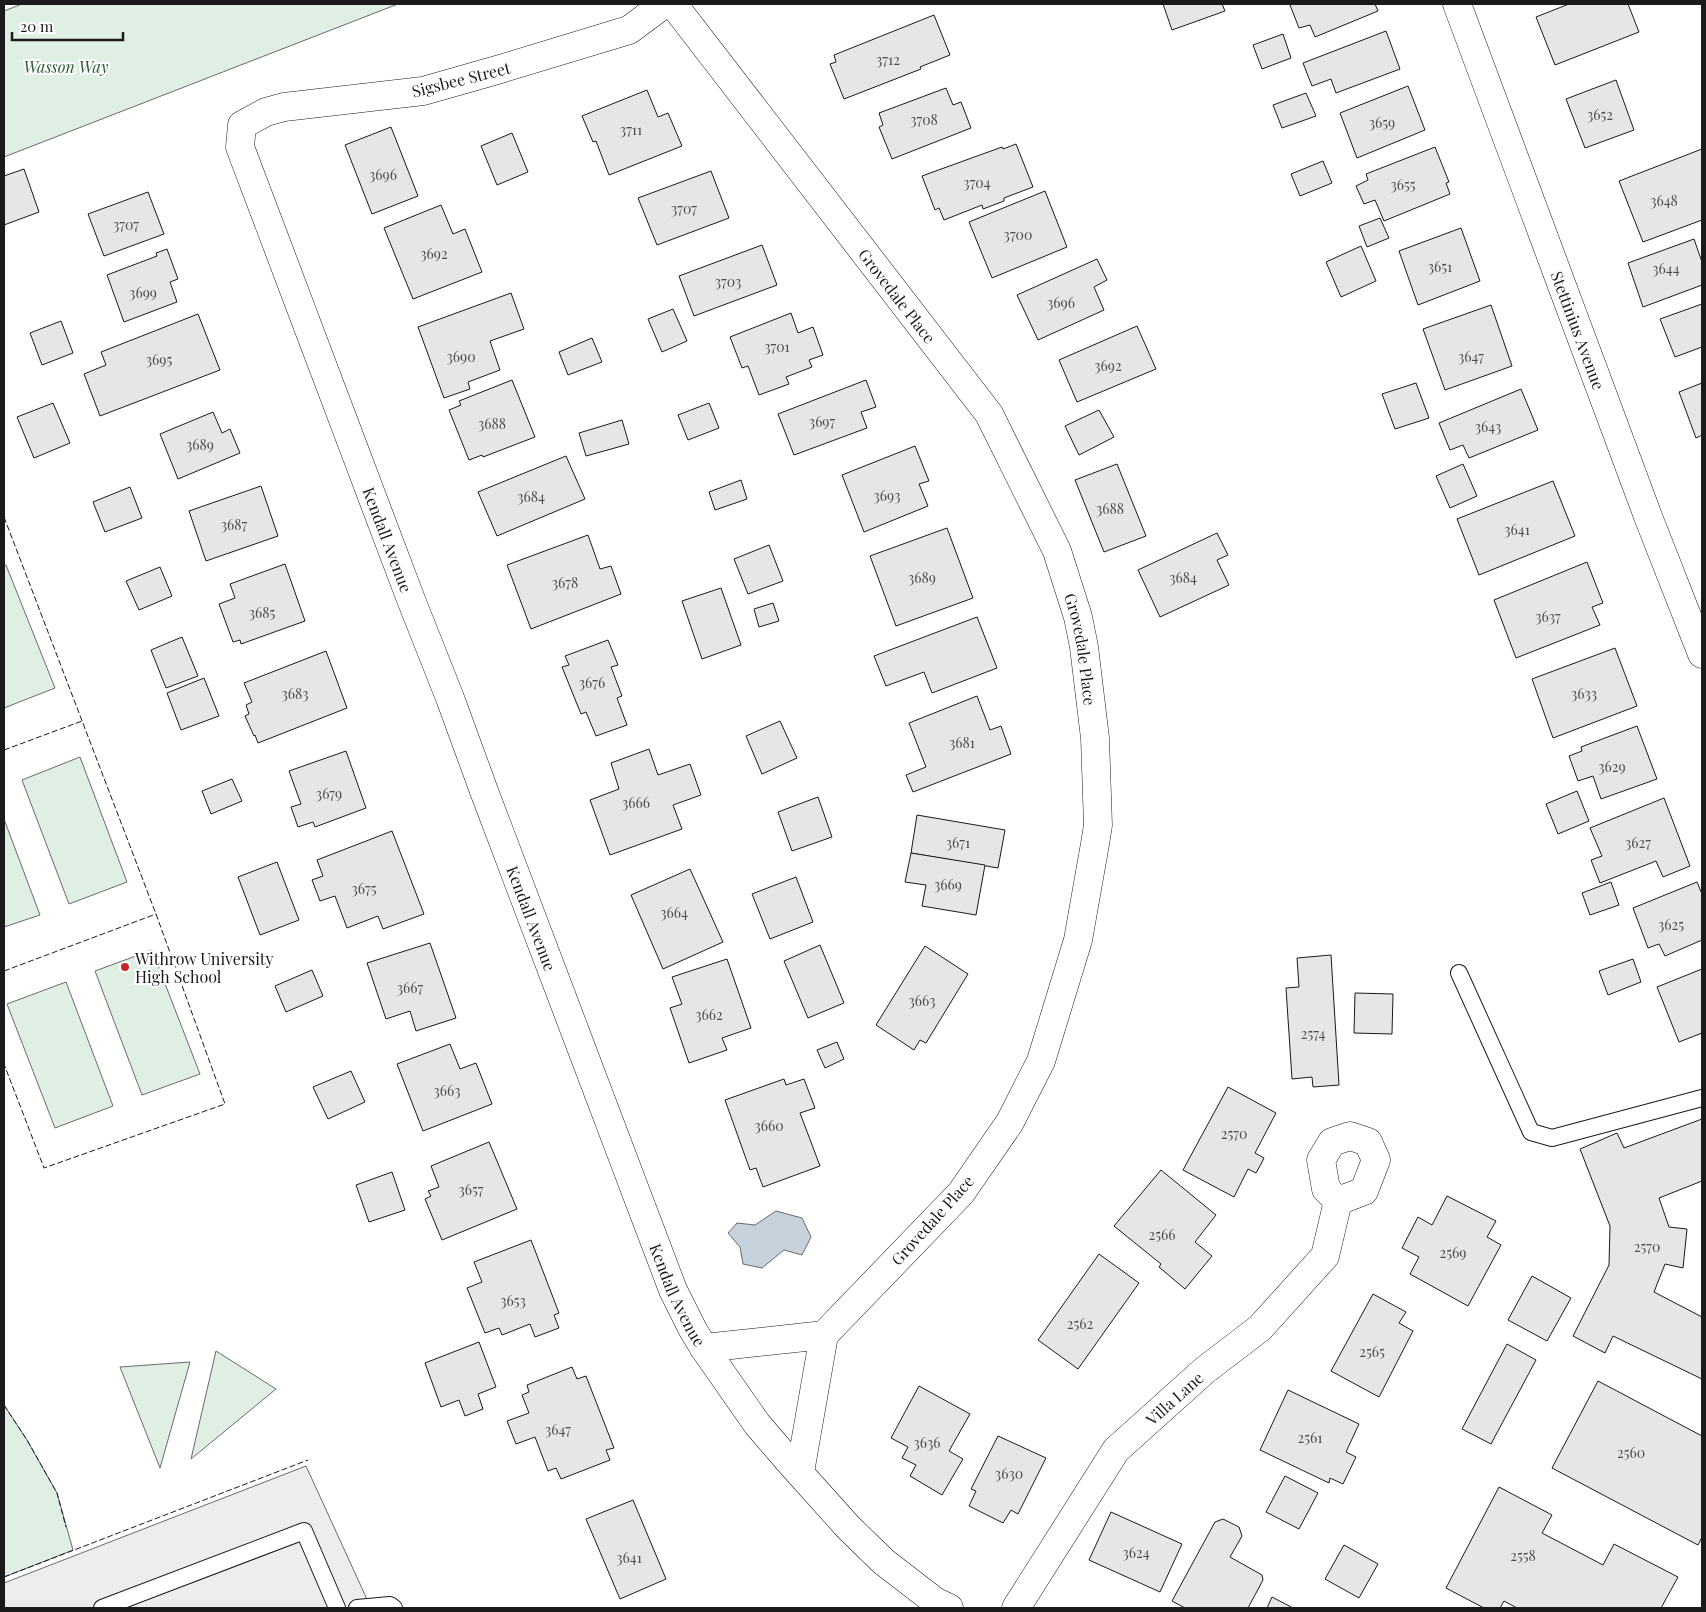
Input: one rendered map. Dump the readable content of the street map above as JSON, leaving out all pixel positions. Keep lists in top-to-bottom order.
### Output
{
  "streets": {
    "street": [
      "Sigsbee Street",
      "Grovedale Place",
      "Stettinius Avenue",
      "Kendall Avenue",
      "Villa Lane"
    ]
  },
  "crossings": [
    ["Sigsbee Street", "Kendall Avenue"]
  ],
  "parks": ["Wasson Way"],
  "places": ["Withrow University High School"],
  "house_numbers": [
    "3712",
    "3652",
    "3708",
    "3659",
    "3711",
    "3696",
    "3704",
    "3655",
    "3648",
    "3707",
    "3707",
    "3700",
    "3692",
    "3651",
    "3644",
    "3703",
    "3699",
    "3696",
    "3701",
    "3690",
    "3647",
    "3695",
    "3692",
    "3697",
    "3688",
    "3643",
    "3689",
    "3693",
    "3684",
    "3688",
    "3687",
    "3641",
    "3689",
    "3684",
    "3678",
    "3685",
    "3637",
    "3676",
    "3683",
    "3633",
    "3681",
    "3629",
    "3679",
    "3666",
    "3671",
    "3627",
    "3669",
    "3675",
    "3664",
    "3625",
    "3667",
    "3663",
    "3662",
    "2574",
    "3663",
    "3660",
    "2570",
    "3657",
    "2566",
    "2570",
    "2569",
    "3653",
    "2562",
    "2565",
    "3647",
    "2561",
    "3636",
    "2560",
    "3630",
    "3624",
    "2558",
    "3641"
  ],
  "scale_bar": "20 m"
}
